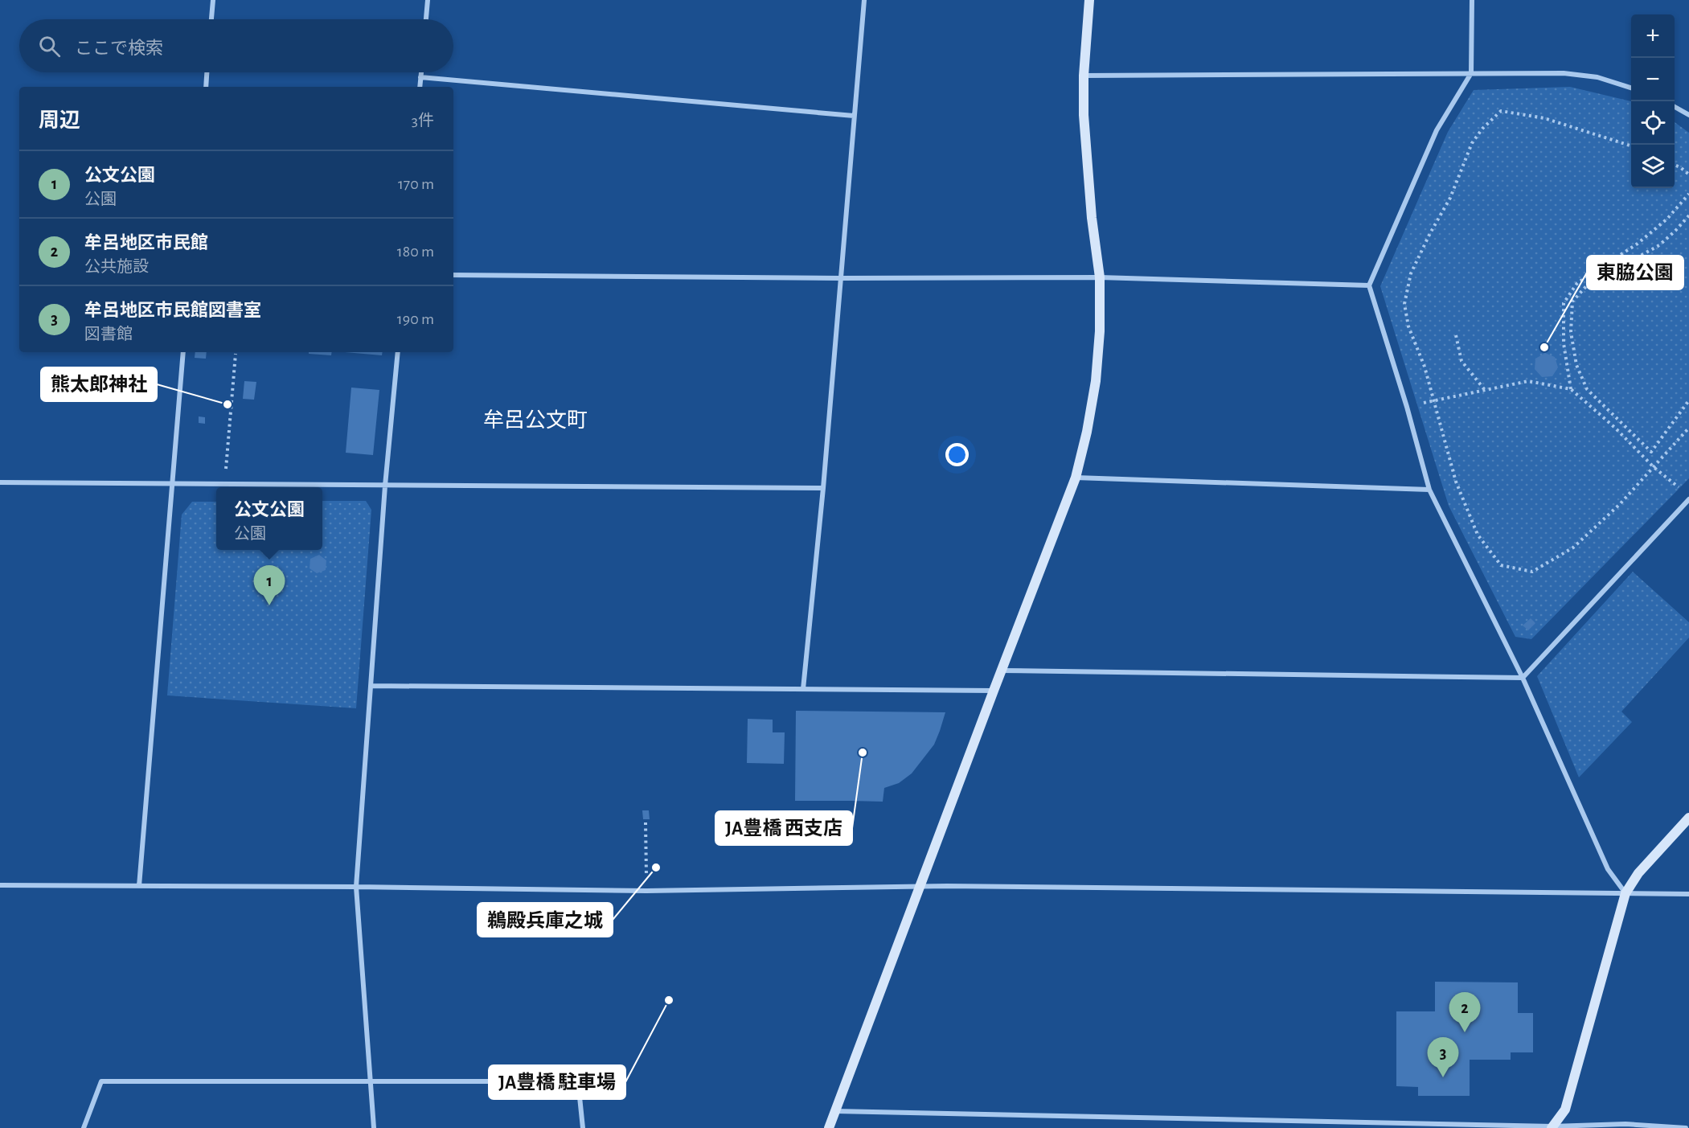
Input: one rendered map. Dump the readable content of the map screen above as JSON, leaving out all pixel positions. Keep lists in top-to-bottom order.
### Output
{
  "districts": ["牟呂公文町"],
  "places": [
    "東脇公園",
    "熊太郎神社",
    "JA豊橋 西支店",
    "鵜殿兵庫之城",
    "JA豊橋 駐車場"
  ],
  "page": {
    "map_buttons": ["+", "−"],
    "search": "ここで検索",
    "heading": ["周辺", "3件"],
    "list": [
      {
        "mark": "1",
        "name": "公文公園",
        "note": "公園",
        "value": "170 m"
      },
      {
        "mark": "2",
        "name": "牟呂地区市民館",
        "note": "公共施設",
        "value": "180 m"
      },
      {
        "mark": "3",
        "name": "牟呂地区市民館図書室",
        "note": "図書館",
        "value": "190 m"
      }
    ],
    "popup": ["公文公園", "公園"],
    "pins": ["1", "2", "3"]
  }
}
